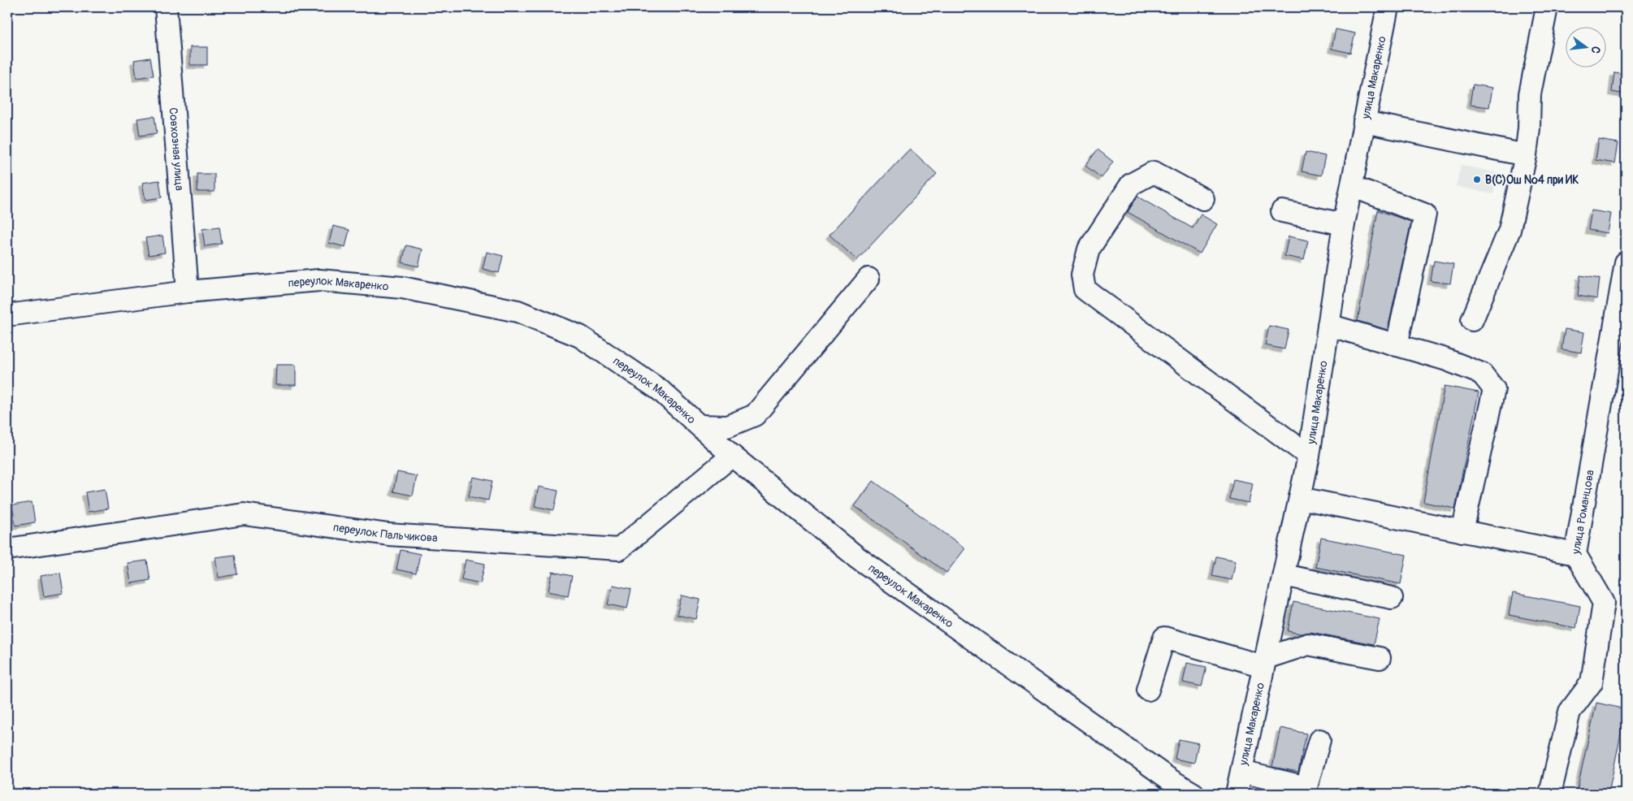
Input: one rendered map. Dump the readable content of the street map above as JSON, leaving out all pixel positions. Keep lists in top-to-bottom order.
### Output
{
  "streets": {
    "street": [
      "улица Макаренко",
      "Совхозная улица",
      "переулок Макаренко",
      "улица Романцова",
      "переулок Пальчикова"
    ]
  },
  "crossings": [
    ["Совхозная улица", "переулок Макаренко"],
    ["переулок Макаренко", "переулок Пальчикова"]
  ],
  "places": ["В(С)Ош №4 при ИК"],
  "north": "right"
}
